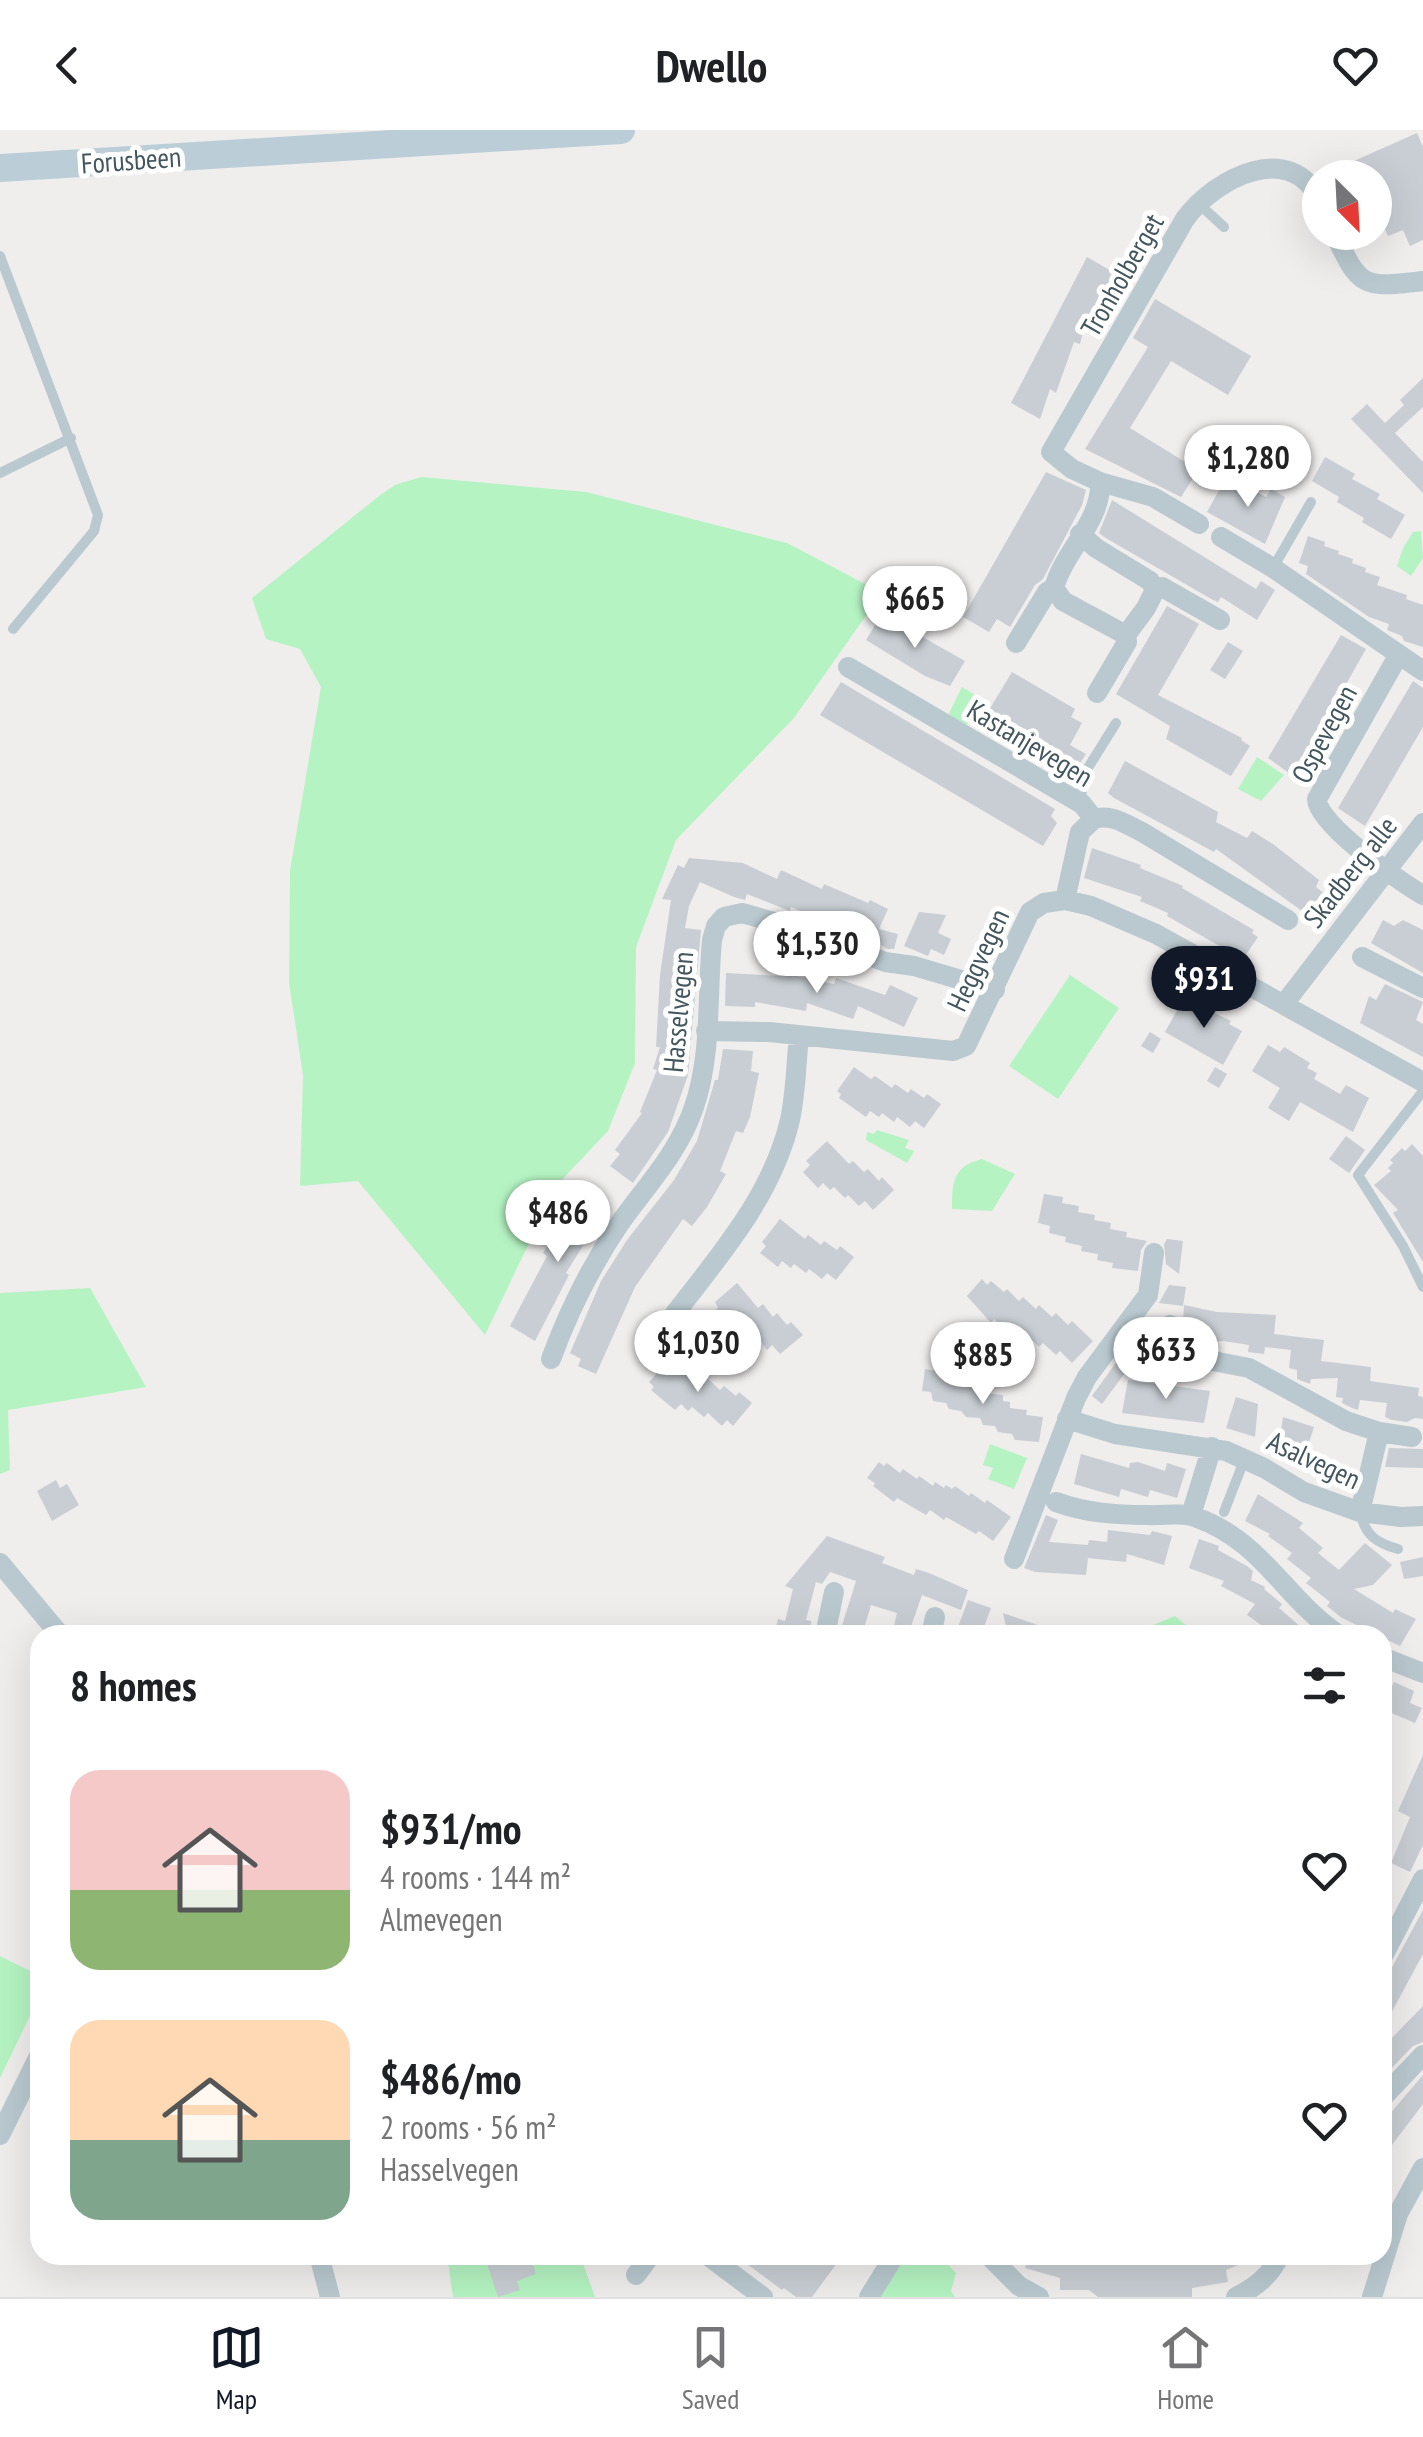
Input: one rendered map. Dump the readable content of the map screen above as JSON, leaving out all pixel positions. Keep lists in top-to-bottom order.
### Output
{
  "streets": {
    "main road": ["Forusbeen"],
    "street": [
      "Tronholberget",
      "Ospevegen",
      "Kastanjevegen",
      "Skadberg alle",
      "Heggvegen",
      "Hasselvegen",
      "Asalvegen"
    ]
  },
  "crossings": [
    ["Ospevegen", "Skadberg alle"],
    ["Heggvegen", "Hasselvegen"]
  ],
  "north": "bottom right",
  "page": {
    "header": "Dwello",
    "price": [
      "$1,280",
      "$665",
      "$1,530",
      "$931",
      "$486",
      "$1,030",
      "$633",
      "$885"
    ],
    "heading": "8 homes",
    "list": [
      {
        "name": "$931/mo",
        "note": "4 rooms · 144 m² · Almevegen"
      },
      {
        "name": "$486/mo",
        "note": "2 rooms · 56 m² · Hasselvegen"
      }
    ],
    "tabs": ["Map", "Saved", "Home"]
  }
}
